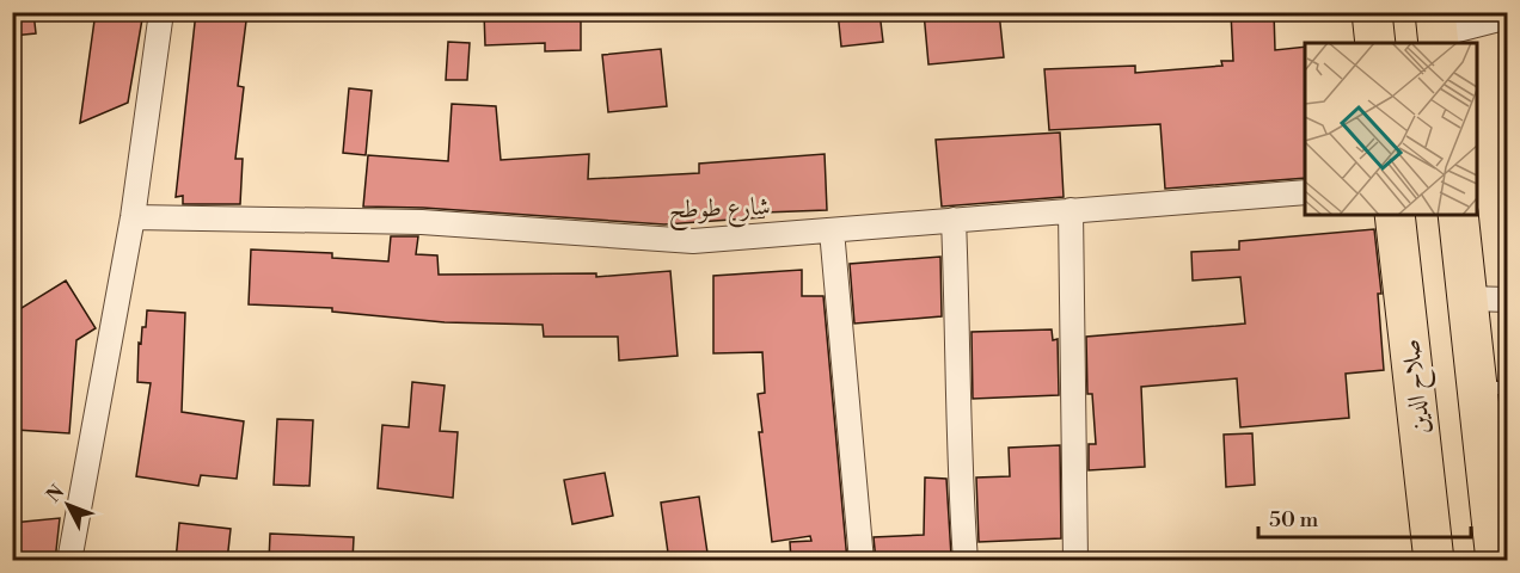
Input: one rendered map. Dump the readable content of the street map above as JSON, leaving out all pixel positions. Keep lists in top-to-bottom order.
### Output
{
  "streets": {
    "highway": ["صلاح الدين"],
    "street": ["شارع طوطح"]
  },
  "scale_bar": "50 m",
  "north": "top left"
}
